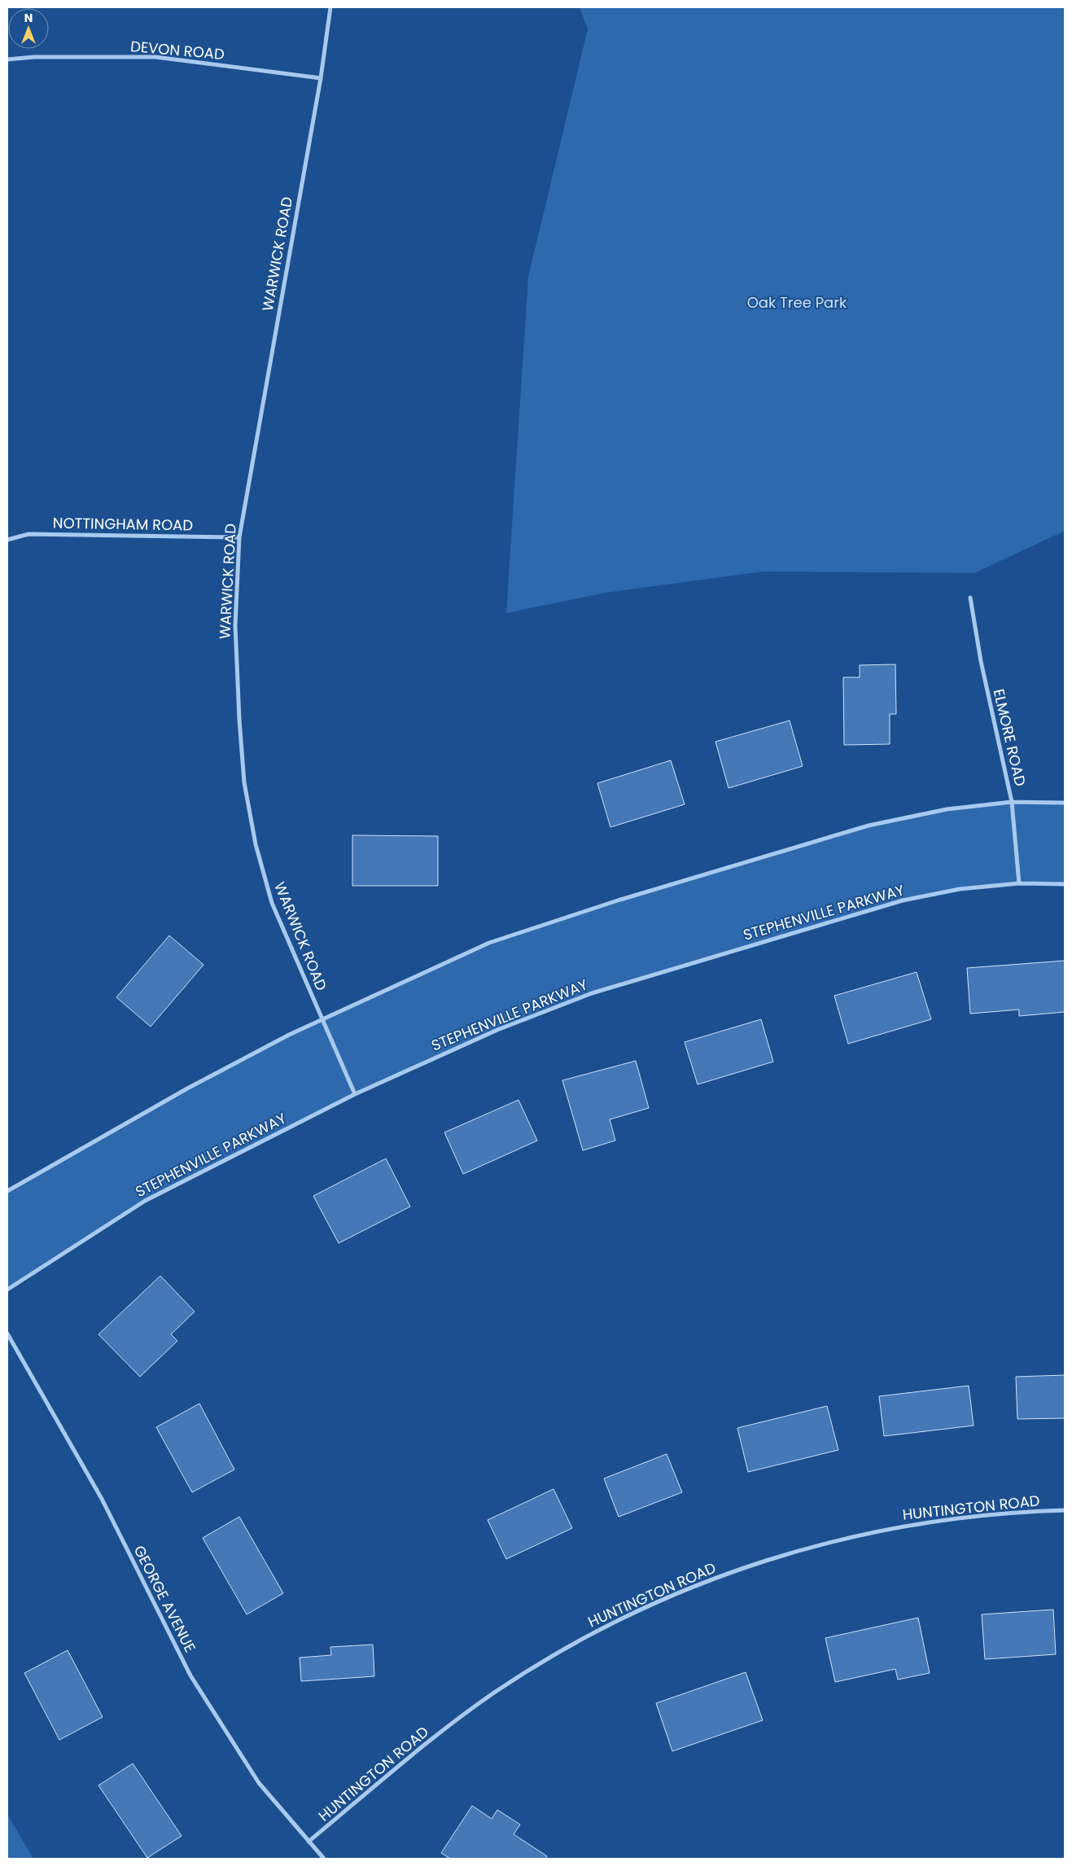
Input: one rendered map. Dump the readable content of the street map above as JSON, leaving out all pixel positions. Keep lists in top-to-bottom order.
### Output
{
  "streets": {
    "street": [
      "DEVON ROAD",
      "WARWICK ROAD",
      "NOTTINGHAM ROAD",
      "ELMORE ROAD",
      "STEPHENVILLE PARKWAY",
      "HUNTINGTON ROAD",
      "GEORGE AVENUE"
    ]
  },
  "crossings": [
    ["DEVON ROAD", "WARWICK ROAD"],
    ["WARWICK ROAD", "NOTTINGHAM ROAD"],
    ["WARWICK ROAD", "STEPHENVILLE PARKWAY"],
    ["ELMORE ROAD", "STEPHENVILLE PARKWAY"],
    ["HUNTINGTON ROAD", "GEORGE AVENUE"]
  ],
  "parks": ["Oak Tree Park"],
  "north": "top"
}
